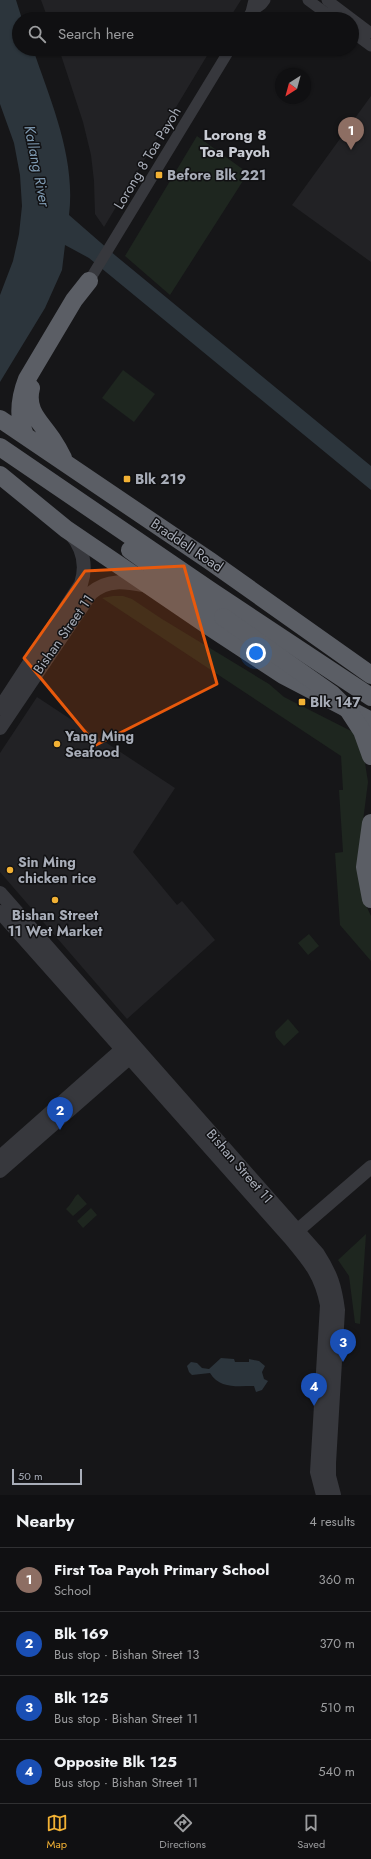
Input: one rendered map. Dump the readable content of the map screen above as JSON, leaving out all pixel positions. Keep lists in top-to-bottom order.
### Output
{
  "streets": {
    "highway": ["Braddell Road"],
    "street": ["Lorong 8 Toa Payoh", "Bishan Street 11"]
  },
  "districts": ["Lorong 8 Toa Payoh"],
  "water": ["Kallang River"],
  "places": {
    "transit": ["Before Blk 221", "Blk 219", "Blk 147"],
    "other": ["Yang Ming Seafood", "Sin Ming chicken rice", "Bishan Street 11 Wet Market"]
  },
  "scale_bar": "50 m",
  "north": "bottom left",
  "page": {
    "search": "Search here",
    "pins": [
      "1",
      "2",
      "3",
      "4"
    ],
    "scale": "50 m",
    "heading": ["Nearby", "4 results"],
    "list": [
      {
        "mark": "1",
        "name": "First Toa Payoh Primary School",
        "note": "School",
        "value": "360 m"
      },
      {
        "mark": "2",
        "name": "Blk 169",
        "note": "Bus stop · Bishan Street 13",
        "value": "370 m"
      },
      {
        "mark": "3",
        "name": "Blk 125",
        "note": "Bus stop · Bishan Street 11",
        "value": "510 m"
      },
      {
        "mark": "4",
        "name": "Opposite Blk 125",
        "note": "Bus stop · Bishan Street 11",
        "value": "540 m"
      }
    ],
    "nav": ["Map", "Directions", "Saved"]
  }
}
